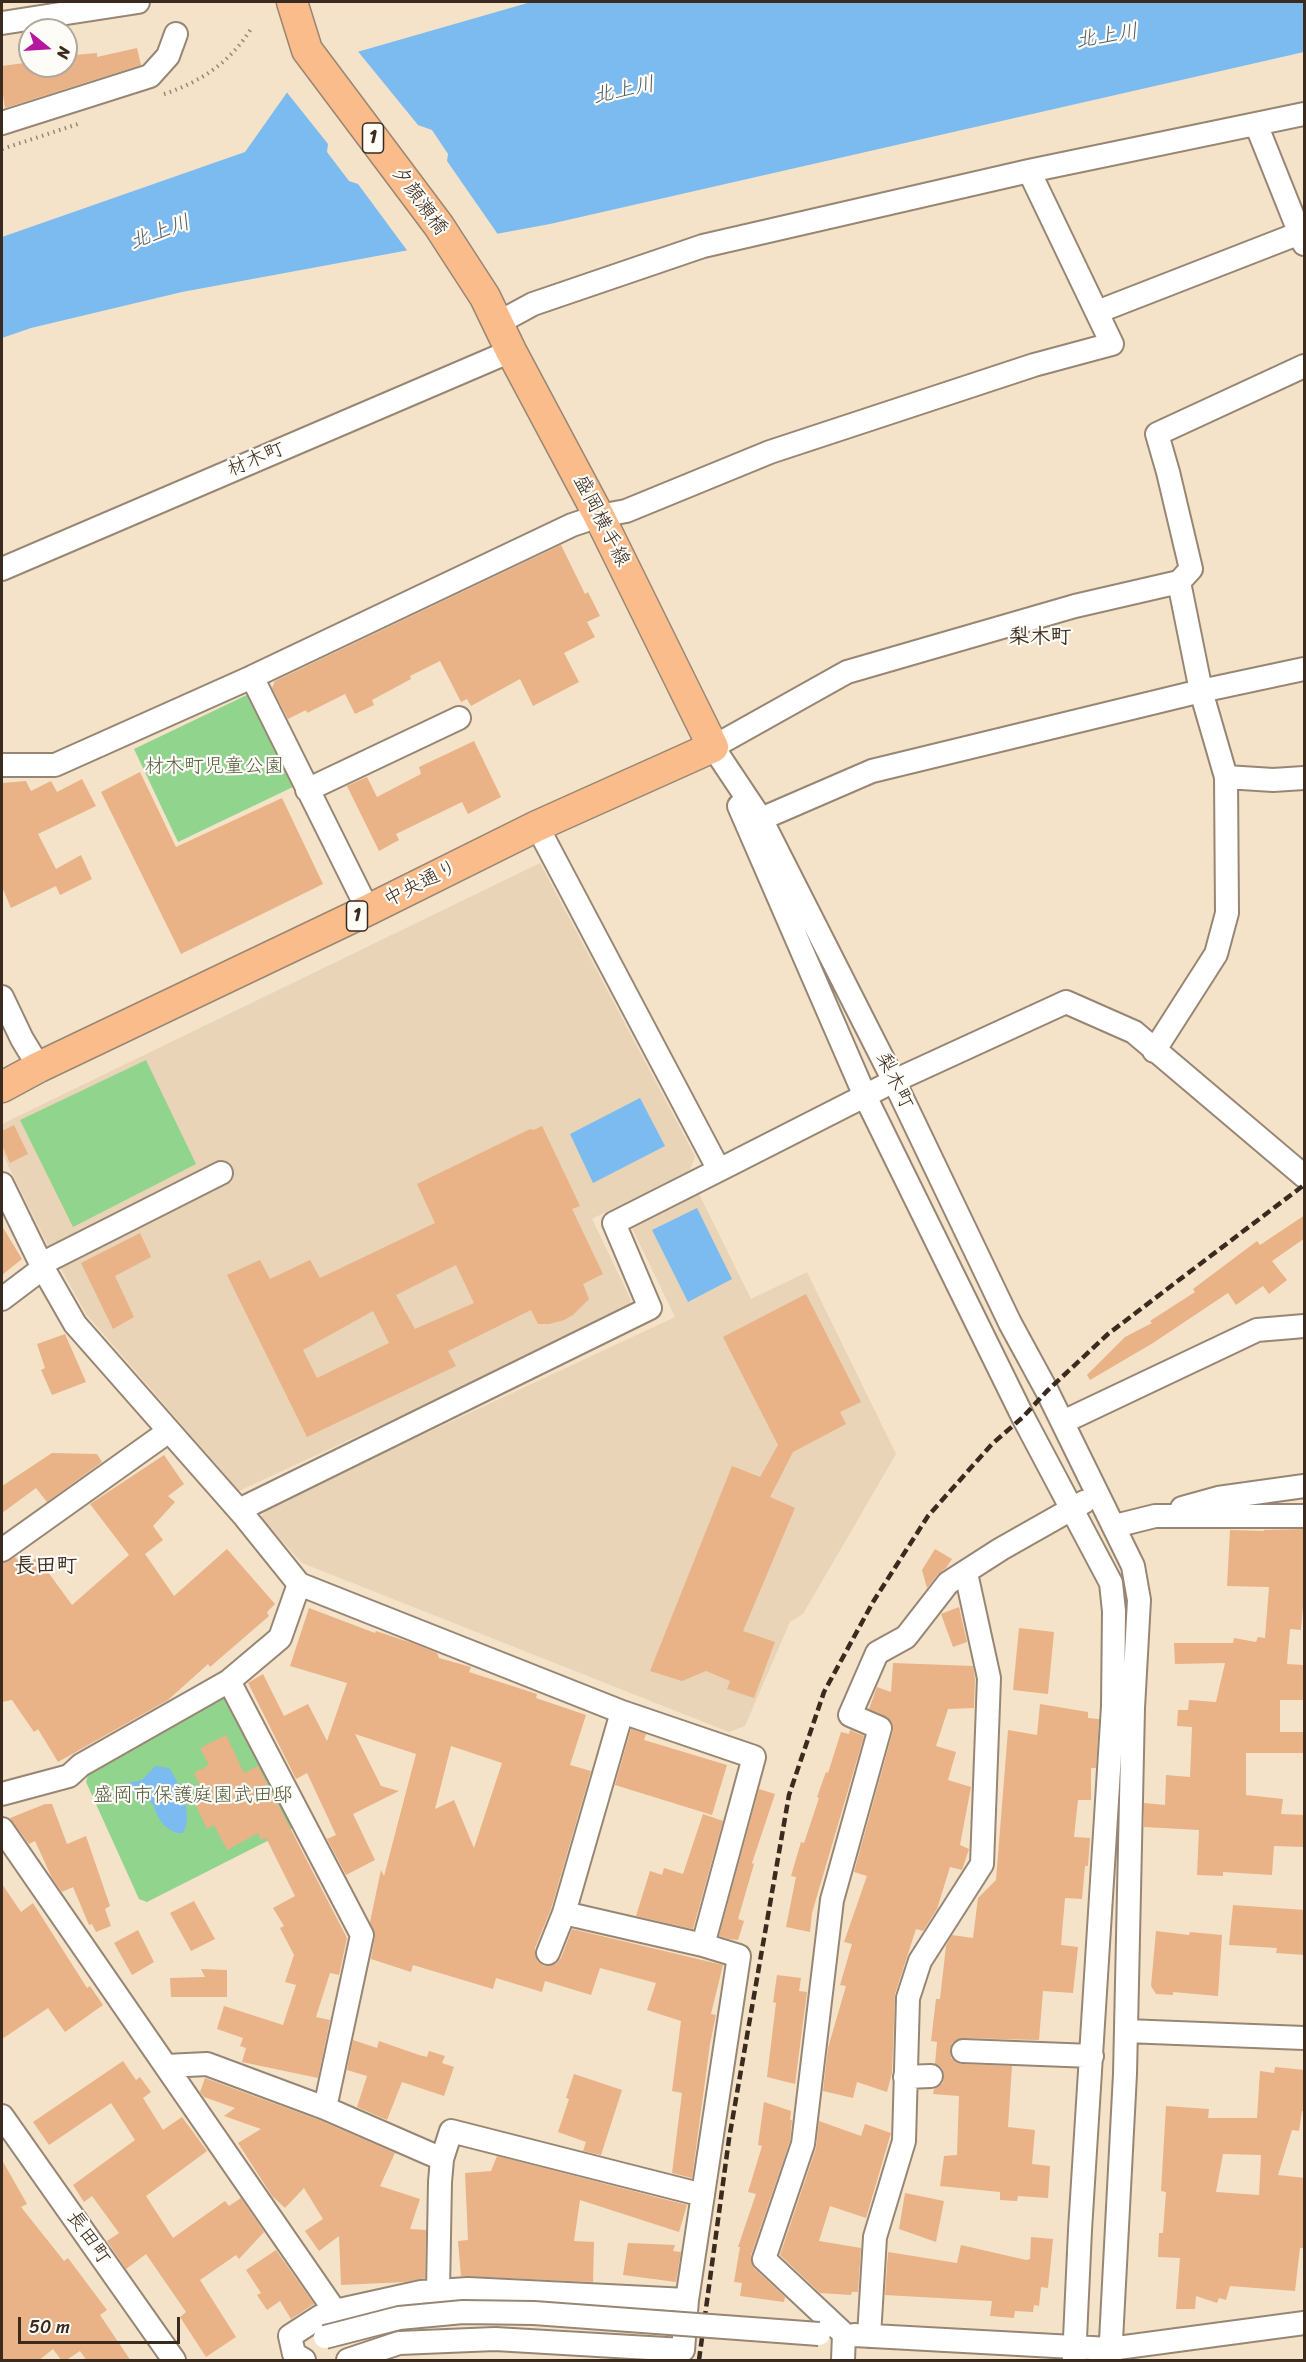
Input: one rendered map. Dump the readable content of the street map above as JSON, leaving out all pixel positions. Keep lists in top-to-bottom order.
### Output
{
  "streets": {
    "main road": [
      "1",
      "夕顔瀬橋",
      "盛岡横手線",
      "中央通り"
    ],
    "street": ["材木町", "梨木町", "長田町"]
  },
  "crossings": [
    ["夕顔瀬橋", "盛岡横手線"],
    ["材木町", "盛岡横手線"],
    ["盛岡横手線", "中央通り"],
    ["盛岡横手線", "梨木町"],
    ["中央通り", "梨木町"]
  ],
  "districts": ["梨木町", "長田町"],
  "water": ["北上川"],
  "parks": ["材木町児童公園", "盛岡市保護庭園武田邸"],
  "scale_bar": "50 m",
  "north": "right"
}
